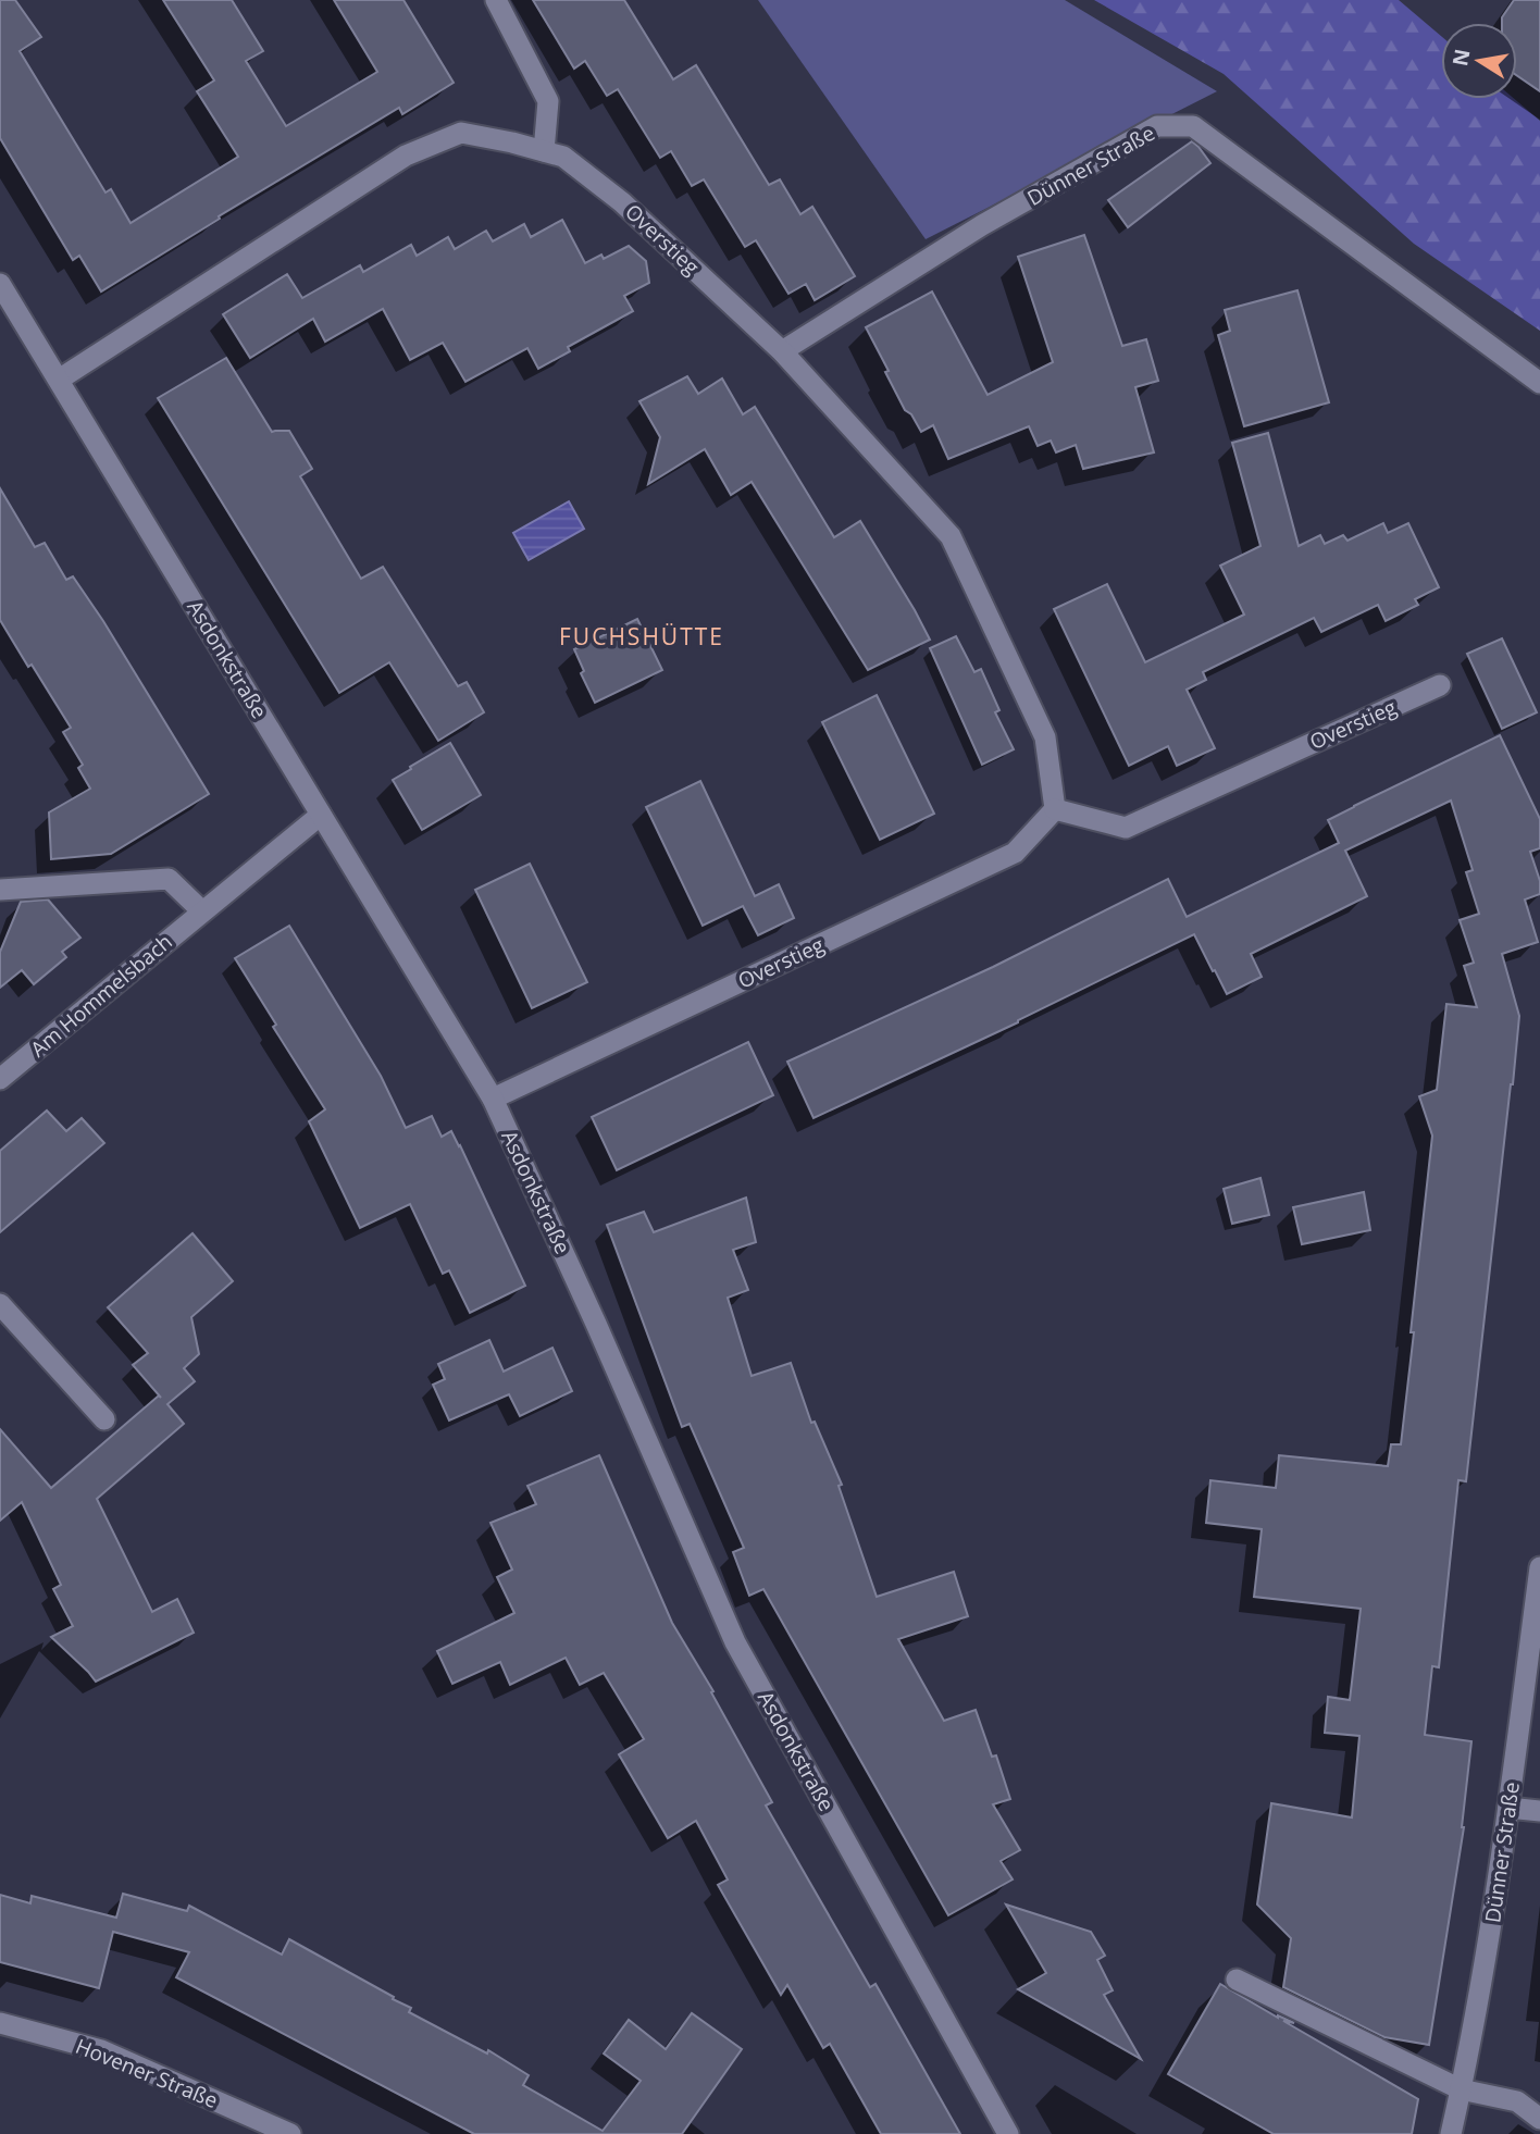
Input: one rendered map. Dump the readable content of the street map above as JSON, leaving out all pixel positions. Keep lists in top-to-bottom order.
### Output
{
  "streets": {
    "street": [
      "Dünner Straße",
      "Overstieg",
      "Asdonkstraße",
      "Am Hommelsbach",
      "Hovener Straße"
    ]
  },
  "crossings": [
    ["Dünner Straße", "Overstieg"],
    ["Overstieg", "Asdonkstraße"],
    ["Asdonkstraße", "Am Hommelsbach"]
  ],
  "districts": ["FUCHSHÜTTE"],
  "north": "left"
}
